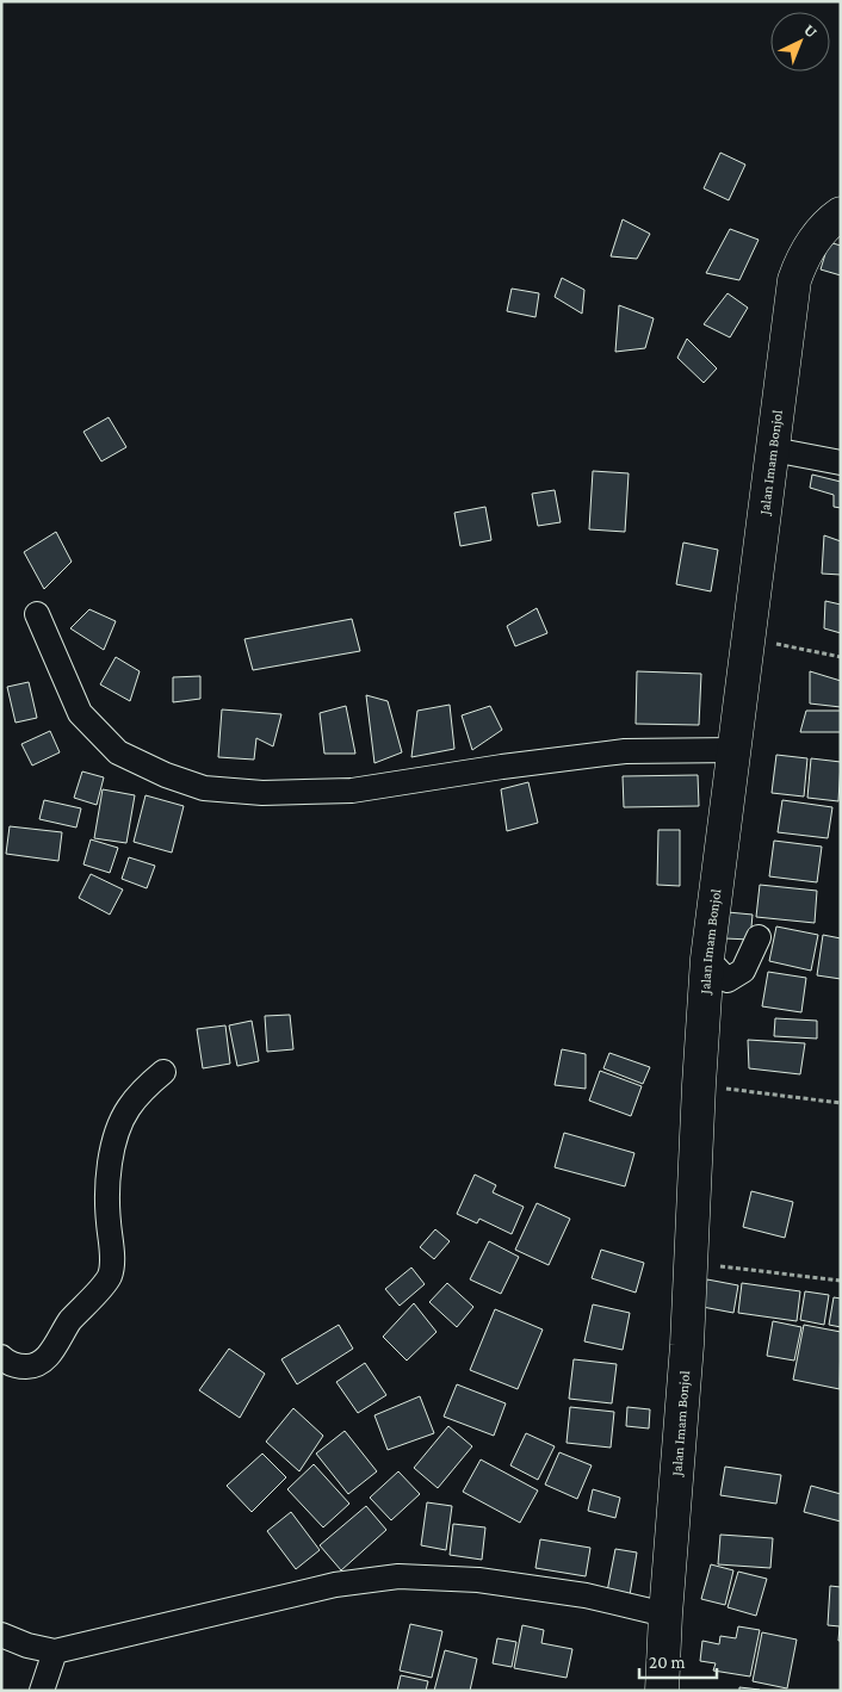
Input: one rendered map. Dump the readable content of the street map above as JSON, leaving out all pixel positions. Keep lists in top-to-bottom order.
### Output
{
  "streets": {
    "main road": ["Jalan Imam Bonjol"]
  },
  "scale_bar": "20 m",
  "north": "top right"
}
